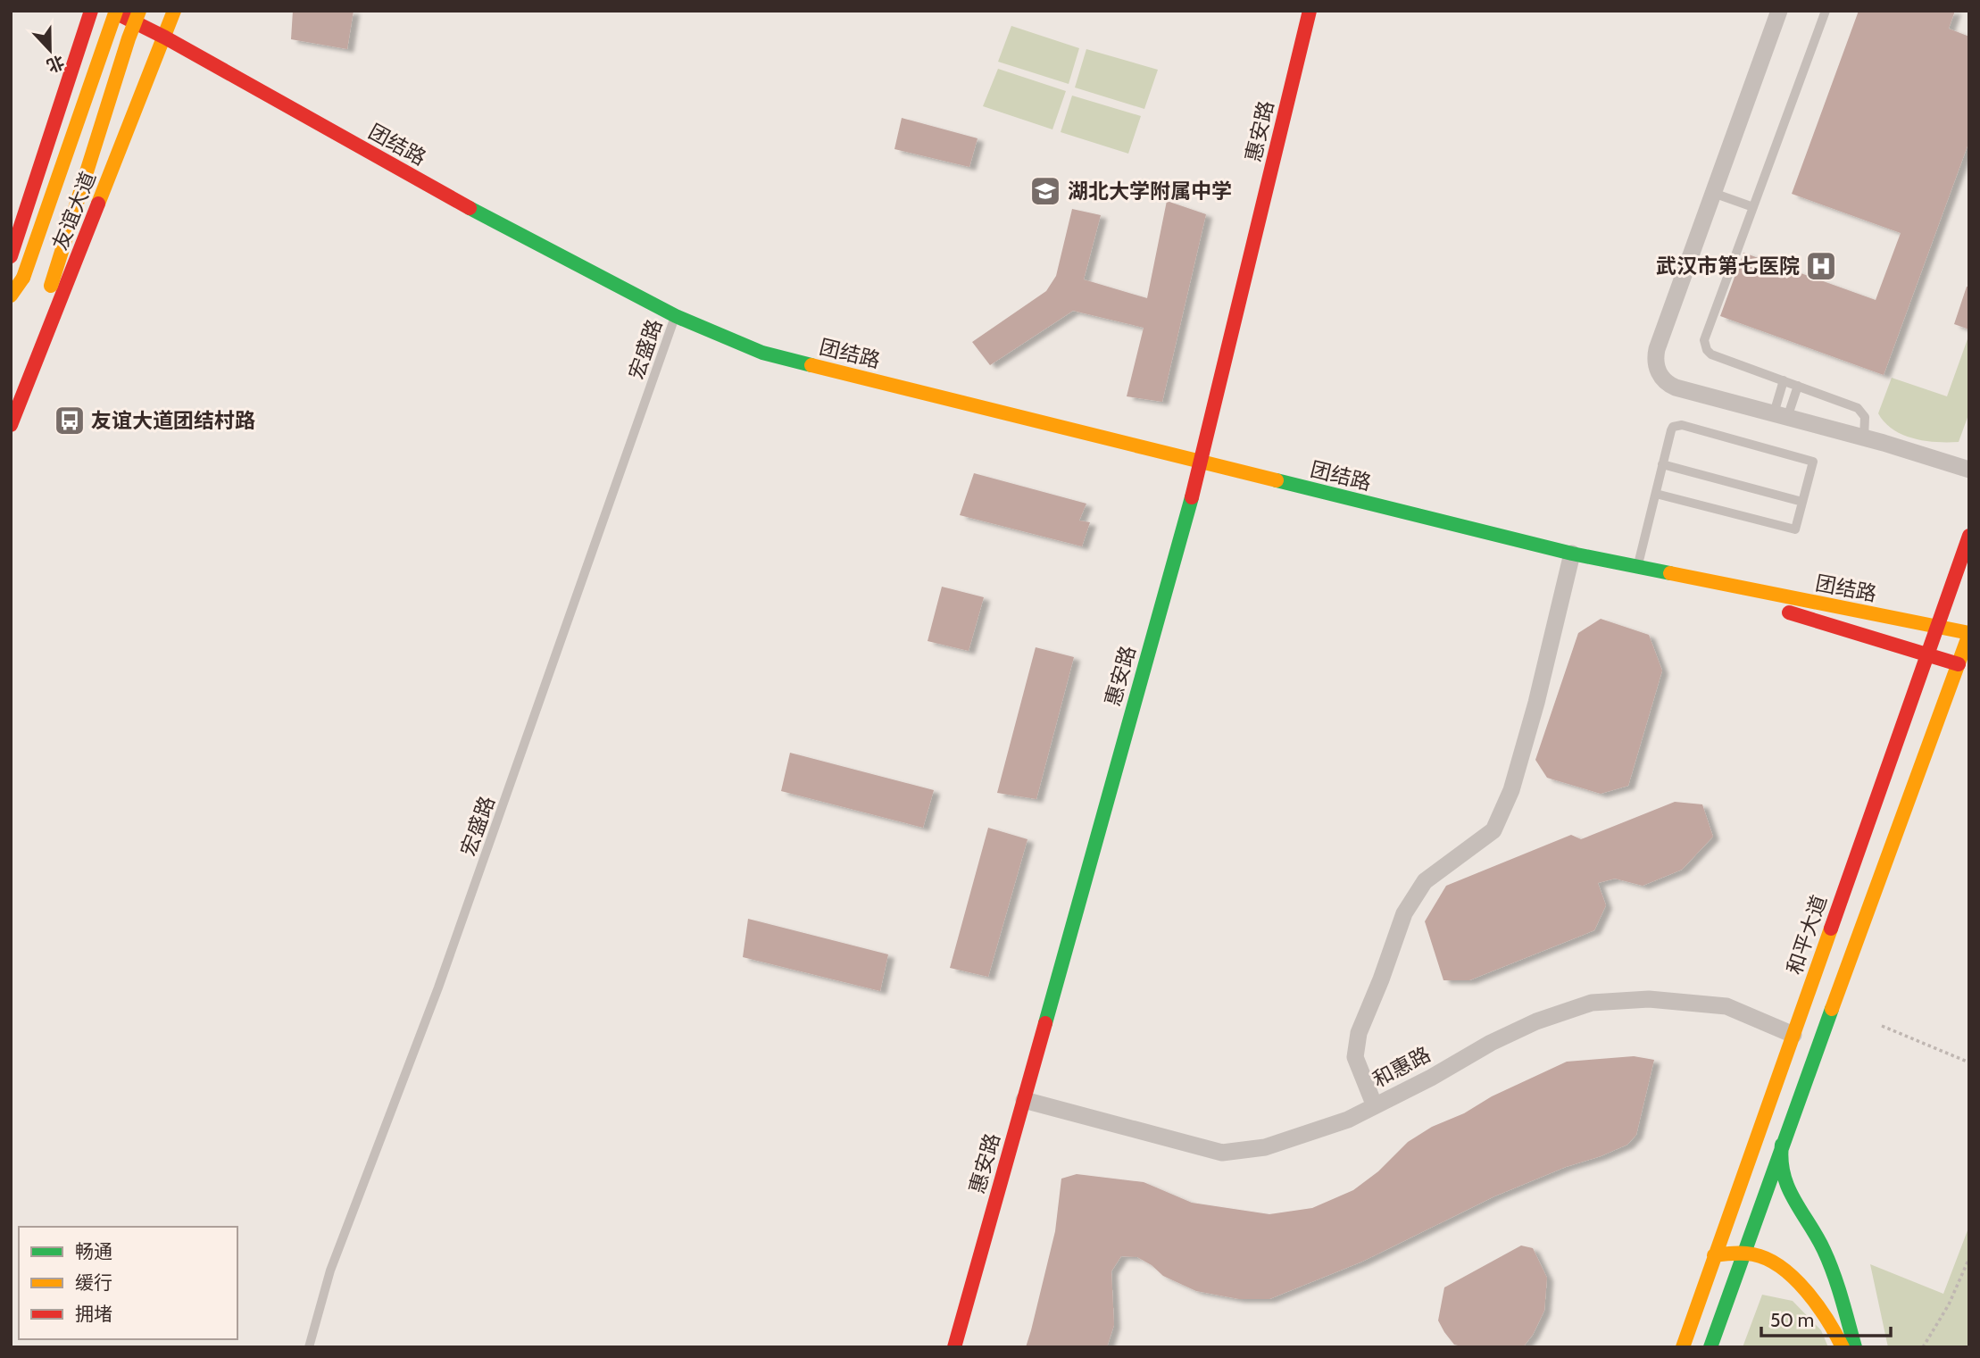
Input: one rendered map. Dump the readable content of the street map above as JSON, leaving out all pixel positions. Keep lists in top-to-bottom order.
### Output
{
  "streets": {
    "main road": [
      "惠安路",
      "团结路",
      "友谊大道",
      "和平大道"
    ],
    "street": ["和惠路"],
    "lane": ["宏盛路"]
  },
  "crossings": [
    ["惠安路", "团结路"],
    ["惠安路", "和惠路"],
    ["团结路", "友谊大道"],
    ["团结路", "宏盛路"],
    ["团结路", "和平大道"],
    ["和平大道", "和惠路"]
  ],
  "places": {
    "school or university": ["湖北大学附属中学"],
    "hospital": ["武汉市第七医院"],
    "bus stop": ["友谊大道团结村路"]
  },
  "legend": ["畅通", "缓行", "拥堵"],
  "scale_bar": "50 m",
  "north": "bottom"
}
